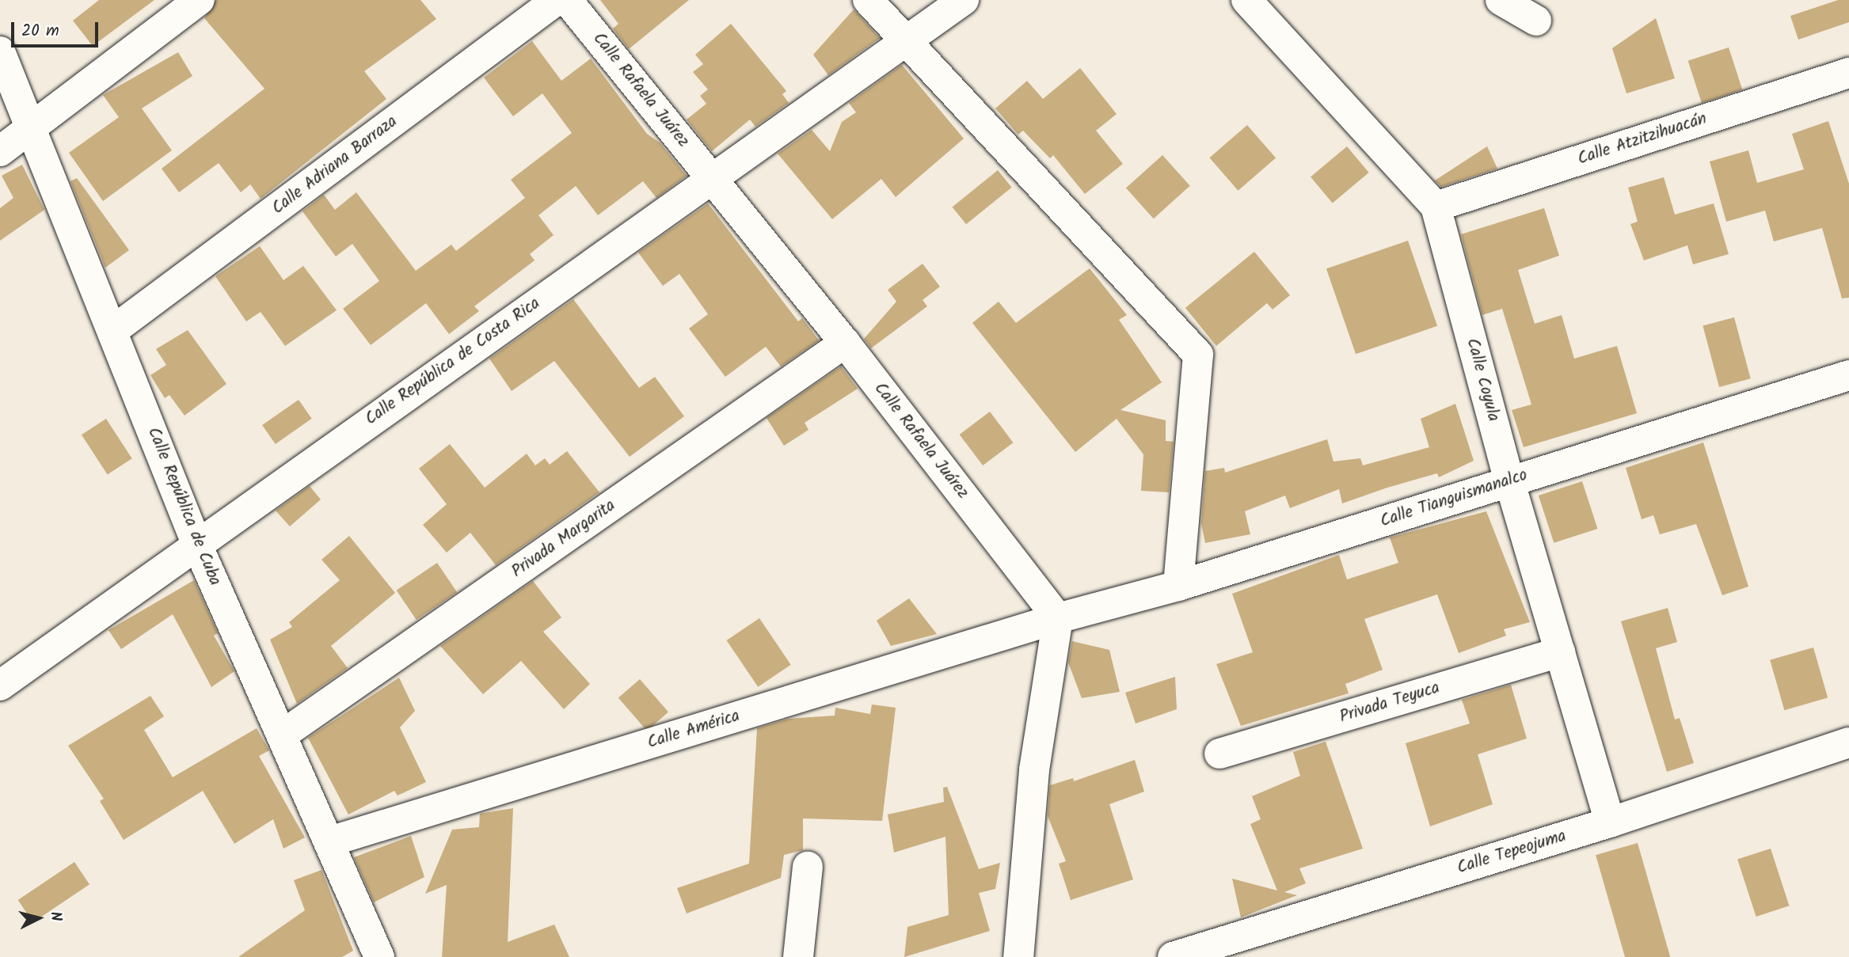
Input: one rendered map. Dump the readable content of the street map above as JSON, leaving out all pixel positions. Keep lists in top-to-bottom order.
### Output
{
  "streets": {
    "street": [
      "Calle Rafaela Juárez",
      "Calle Atzitzihuacán",
      "Calle Adriana Barraza",
      "Calle República de Costa Rica",
      "Calle Coyula",
      "Calle Tianguismanalco",
      "Calle República de Cuba",
      "Privada Margarita",
      "Privada Teyuca",
      "Calle América",
      "Calle Tepeojuma"
    ]
  },
  "crossings": [
    ["Calle Rafaela Juárez", "Calle República de Costa Rica"],
    ["Calle Rafaela Juárez", "Calle Tianguismanalco"],
    ["Calle Rafaela Juárez", "Privada Margarita"],
    ["Calle Rafaela Juárez", "Calle América"],
    ["Calle Atzitzihuacán", "Calle Coyula"],
    ["Calle Adriana Barraza", "Calle República de Cuba"],
    ["Calle República de Costa Rica", "Calle República de Cuba"],
    ["Calle Coyula", "Calle Tianguismanalco"],
    ["Calle Coyula", "Privada Teyuca"],
    ["Calle Coyula", "Calle Tepeojuma"],
    ["Calle Tianguismanalco", "Calle América"],
    ["Calle República de Cuba", "Privada Margarita"],
    ["Calle República de Cuba", "Calle América"]
  ],
  "scale_bar": "20 m",
  "north": "right"
}
